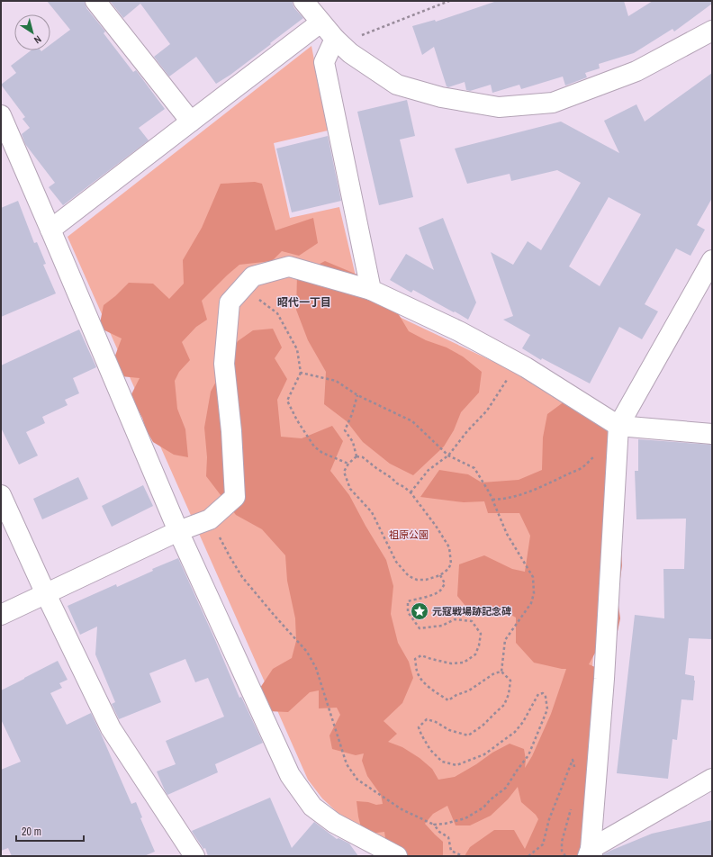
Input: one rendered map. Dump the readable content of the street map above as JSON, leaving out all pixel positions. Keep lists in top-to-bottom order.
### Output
{
  "districts": ["昭代一丁目"],
  "parks": ["祖原公園"],
  "places": {
    "place": ["元寇戦場跡記念碑"]
  },
  "scale_bar": "20 m",
  "north": "bottom right"
}
